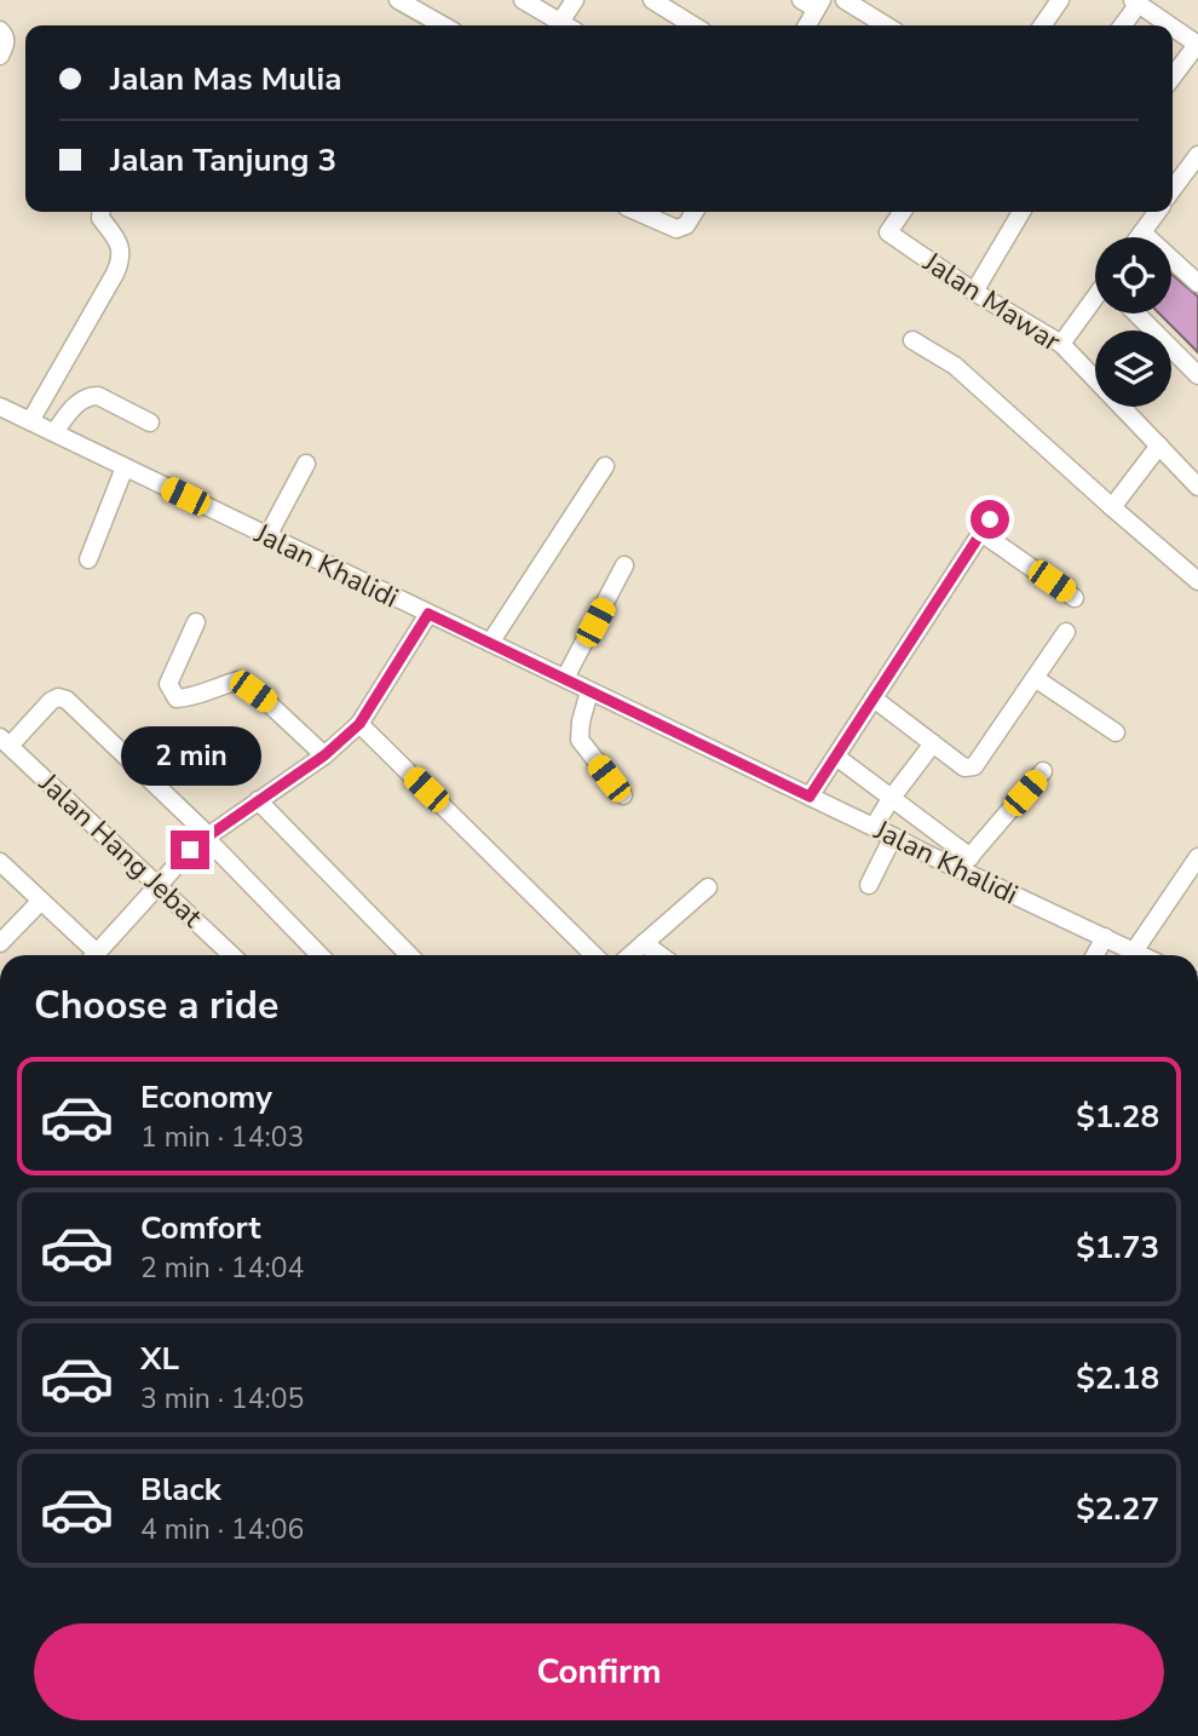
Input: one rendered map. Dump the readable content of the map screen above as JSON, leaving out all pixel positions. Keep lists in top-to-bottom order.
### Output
{
  "streets": {
    "street": ["Jalan Mawar", "Jalan Khalidi", "Jalan Hang Jebat"]
  },
  "page": {
    "banner": ["Jalan Mas Mulia", "Jalan Tanjung 3"],
    "bubble": "2 min",
    "heading": "Choose a ride",
    "list": [
      {
        "name": "Economy",
        "note": "1 min · 14:03",
        "value": "$1.28"
      },
      {
        "name": "Comfort",
        "note": "2 min · 14:04",
        "value": "$1.73"
      },
      {
        "name": "XL",
        "note": "3 min · 14:05",
        "value": "$2.18"
      },
      {
        "name": "Black",
        "note": "4 min · 14:06",
        "value": "$2.27"
      }
    ],
    "buttons": "Confirm"
  }
}
